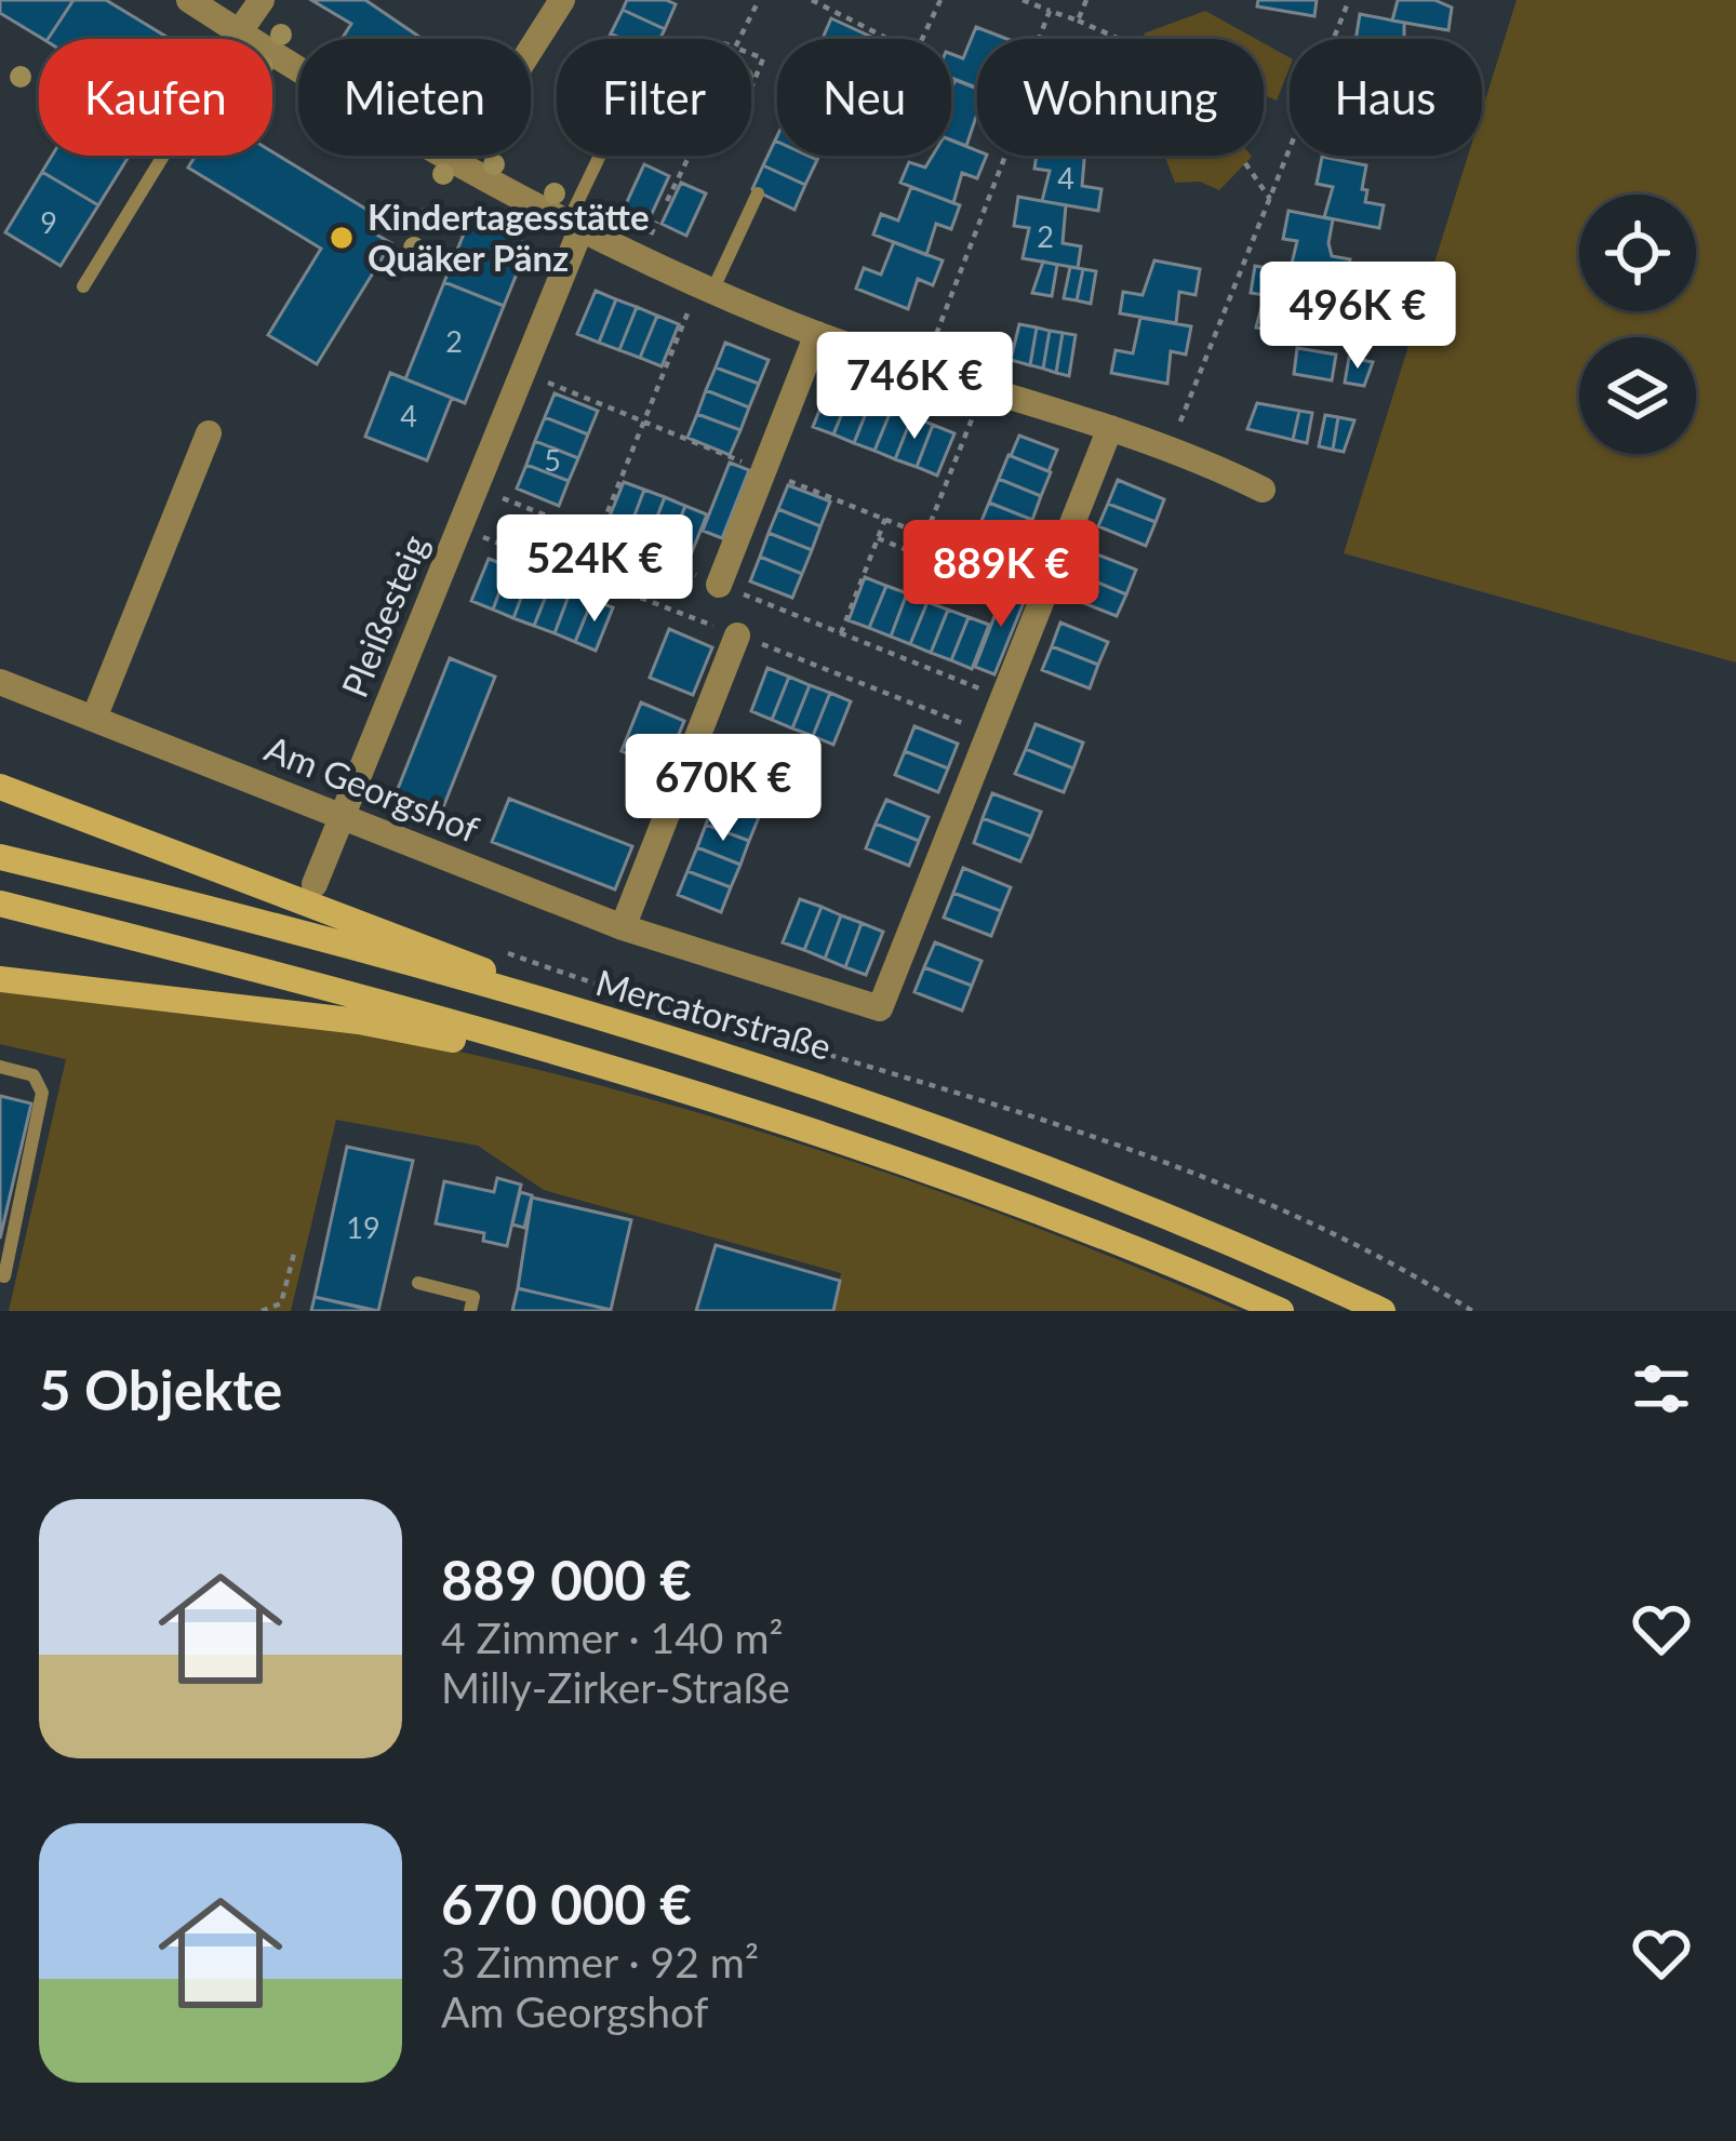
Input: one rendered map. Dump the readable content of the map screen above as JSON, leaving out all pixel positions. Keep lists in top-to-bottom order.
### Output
{
  "streets": {
    "main road": ["Mercatorstraße"],
    "street": ["Pleißesteig", "Am Georgshof"]
  },
  "crossings": [
    ["Pleißesteig", "Am Georgshof"]
  ],
  "places": ["Kindertagesstätte Quäker Pänz"],
  "house_numbers": [
    "4",
    "9",
    "2",
    "2",
    "4",
    "5",
    "19"
  ],
  "page": {
    "chip": [
      "Kaufen",
      "Mieten",
      "Filter",
      "Neu",
      "Wohnung",
      "Haus"
    ],
    "price": [
      "496K €",
      "746K €",
      "524K €",
      "889K €",
      "670K €"
    ],
    "heading": "5 Objekte",
    "list": [
      {
        "name": "889 000 €",
        "note": "4 Zimmer · 140 m² · Milly-Zirker-Straße"
      },
      {
        "name": "670 000 €",
        "note": "3 Zimmer · 92 m² · Am Georgshof"
      }
    ]
  }
}
